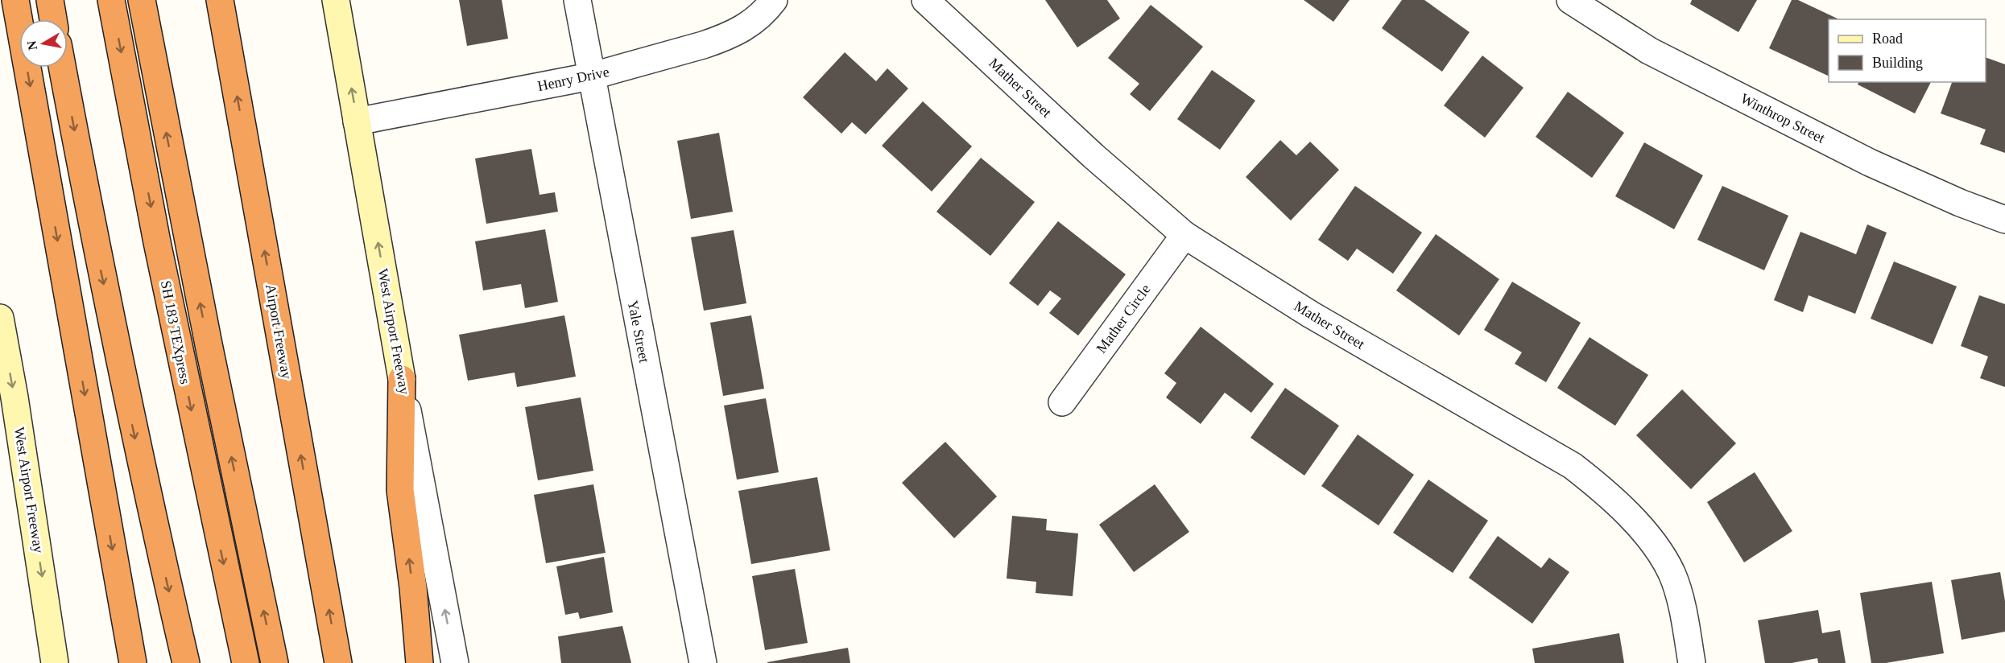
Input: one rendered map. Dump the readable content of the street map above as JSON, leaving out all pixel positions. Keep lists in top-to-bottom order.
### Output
{
  "streets": {
    "highway": ["Airport Freeway", "SH 183 TEXpress"],
    "main road": ["West Airport Freeway"],
    "street": [
      "Henry Drive",
      "Mather Street",
      "Winthrop Street",
      "Mather Circle",
      "Yale Street"
    ]
  },
  "crossings": [
    ["Henry Drive", "West Airport Freeway"],
    ["Henry Drive", "Yale Street"],
    ["Mather Street", "Mather Circle"]
  ],
  "legend": ["Road", "Building"],
  "north": "left"
}
